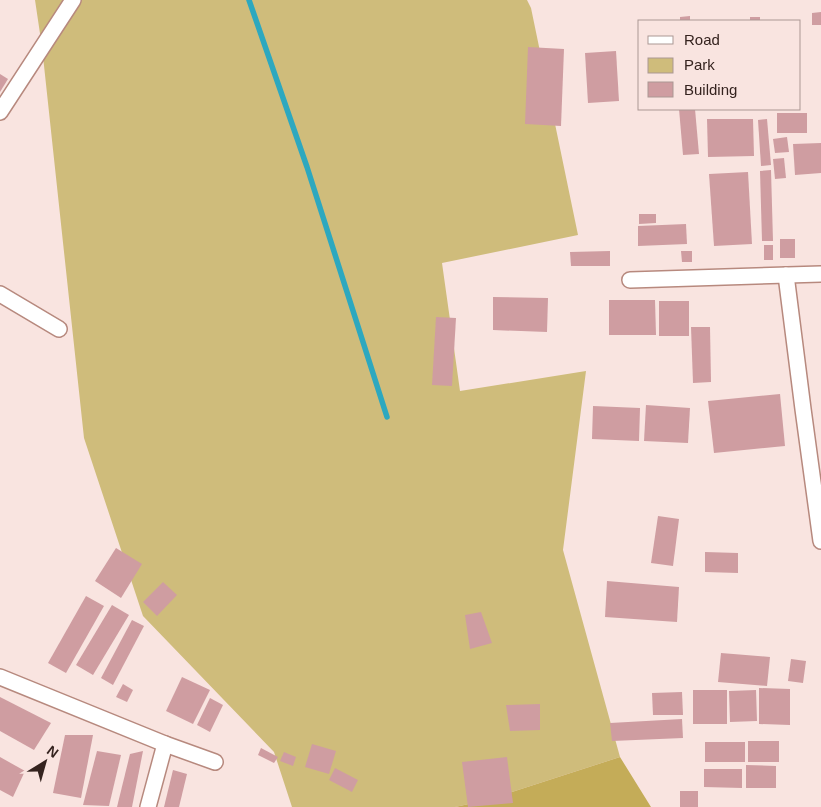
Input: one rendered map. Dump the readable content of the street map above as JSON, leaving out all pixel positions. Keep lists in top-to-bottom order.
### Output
{
  "legend": ["Road", "Park", "Building"],
  "north": "top right"
}
